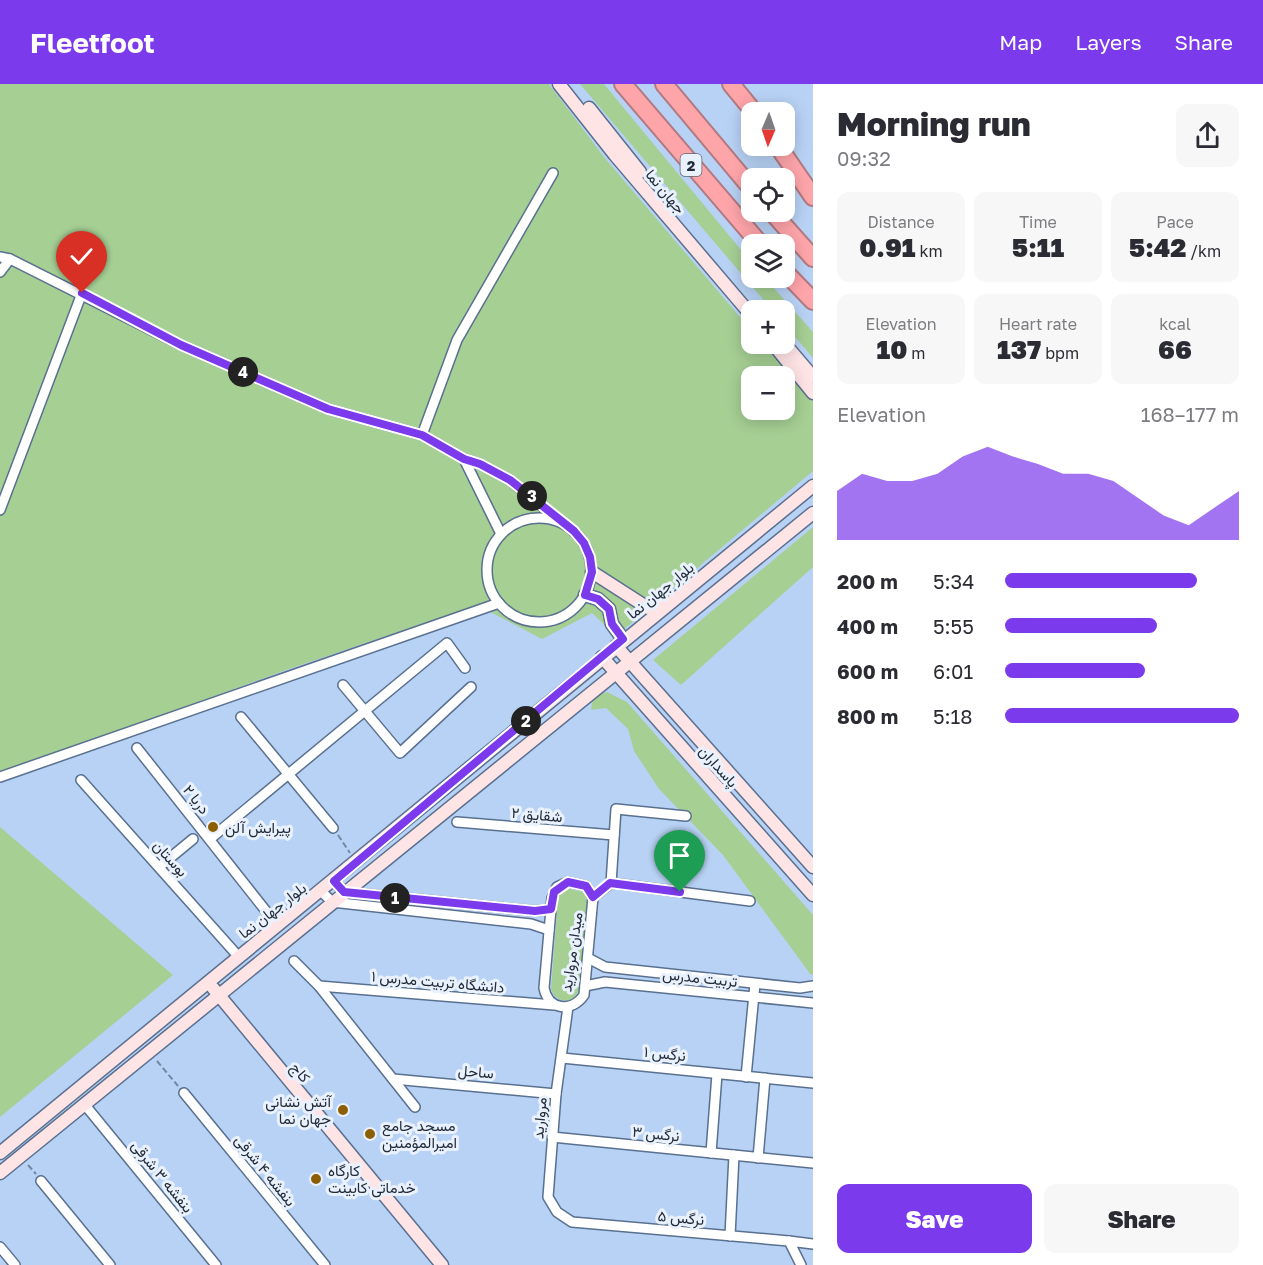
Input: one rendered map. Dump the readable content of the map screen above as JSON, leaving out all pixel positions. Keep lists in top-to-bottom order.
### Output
{
  "streets": {
    "highway": ["2"],
    "street": [
      "جهان نما",
      "بلوار جهان نما",
      "پاسداران",
      "دریا ۲",
      "شقایق ۲",
      "بوستان",
      "میدان مروارید",
      "تربیت مدرس",
      "۱ دانشگاه تربیت مدرس",
      "نرگس ۱",
      "ساحل",
      "کاج",
      "مروارید",
      "نرگس ۳",
      "بنفشه ۴ شرقی",
      "بنفشه ۳ شرقی",
      "۵ نرگس"
    ]
  },
  "crossings": [
    ["بلوار جهان نما", "پاسداران"],
    ["بلوار جهان نما", "دریا ۲"],
    ["بلوار جهان نما", "بوستان"],
    ["بلوار جهان نما", "کاج"],
    ["بلوار جهان نما", "بنفشه ۳ شرقی"],
    ["میدان مروارید", "تربیت مدرس"],
    ["میدان مروارید", "۱ دانشگاه تربیت مدرس"],
    ["میدان مروارید", "مروارید"],
    ["نرگس ۱", "مروارید"],
    ["ساحل", "مروارید"],
    ["مروارید", "نرگس ۳"],
    ["مروارید", "۵ نرگس"]
  ],
  "places": [
    "پیرایش آلن",
    "آتش نشانی جهان نما",
    "مسجد جامع امیرالمؤمنین",
    "کارگاه خدماتی کابینت"
  ],
  "north": "bottom",
  "page": {
    "header": "Fleetfoot",
    "nav": ["Map", "Layers", "Share"],
    "heading": ["Morning run", "09:32"],
    "map_buttons": ["+", "−"],
    "stats": [
      ["Distance", "0.91 km"],
      ["Time", "5:11"],
      ["Pace", "5:42 /km"],
      ["Elevation", "10 m"],
      ["Heart rate", "137 bpm"],
      ["kcal", "66"]
    ],
    "pins": [
      "4",
      "3",
      "2",
      "1"
    ],
    "chart": ["Elevation", "168–177 m"],
    "list": [
      {
        "name": "200 m",
        "note": "5:34"
      },
      {
        "name": "400 m",
        "note": "5:55"
      },
      {
        "name": "600 m",
        "note": "6:01"
      },
      {
        "name": "800 m",
        "note": "5:18"
      }
    ],
    "buttons": ["Save", "Share"]
  }
}
